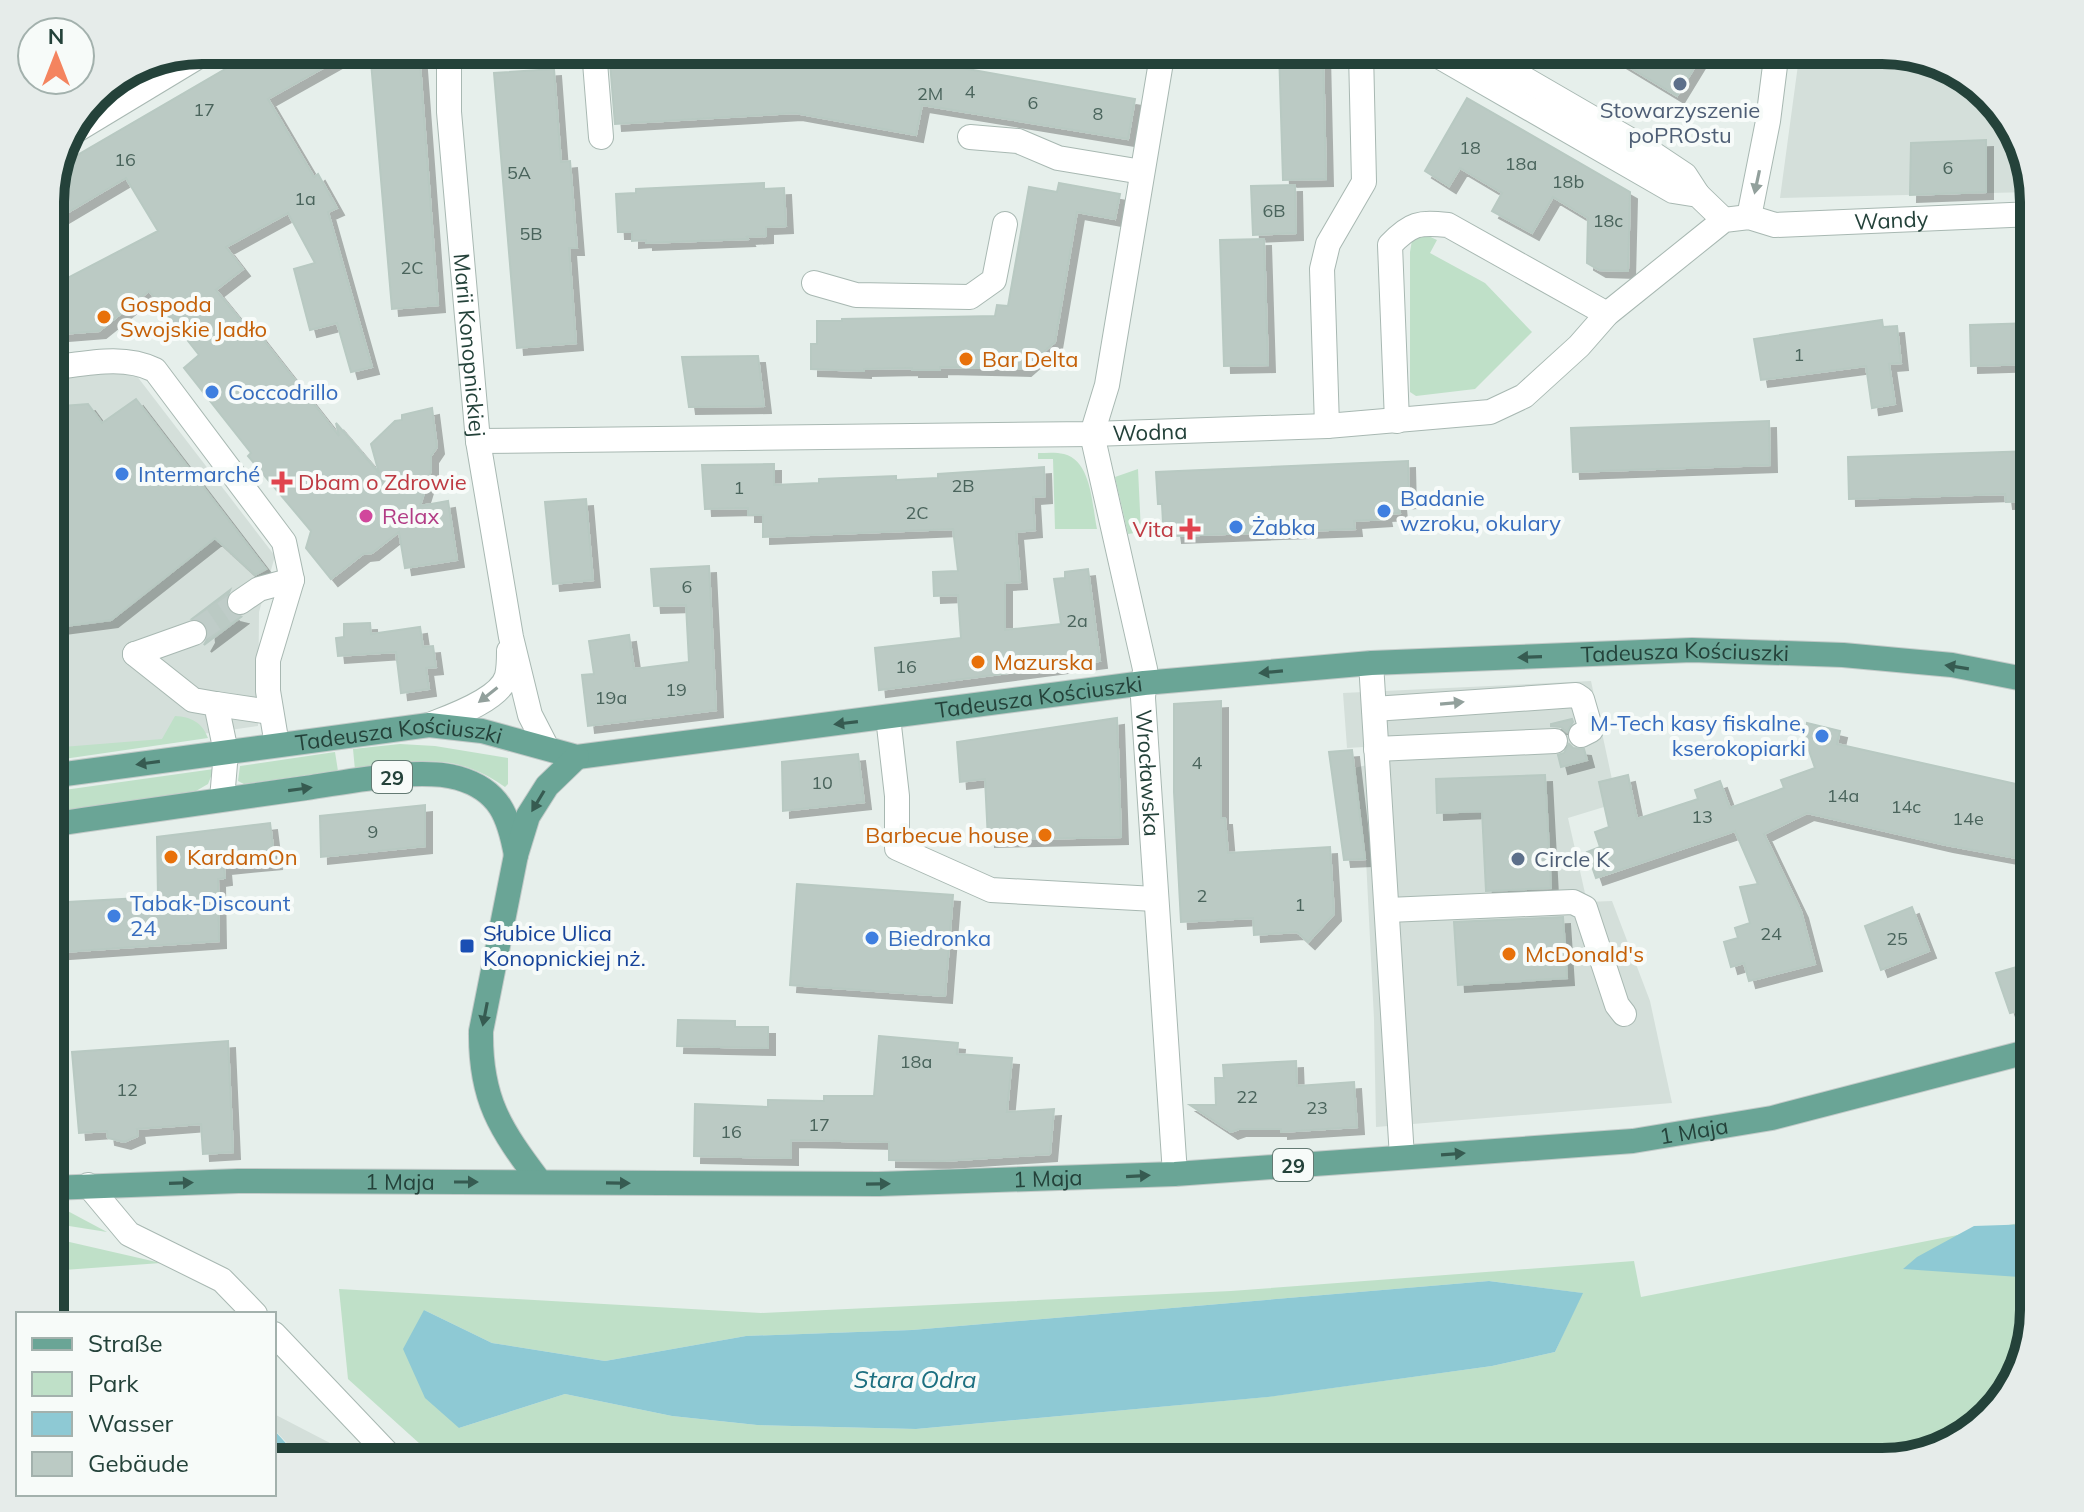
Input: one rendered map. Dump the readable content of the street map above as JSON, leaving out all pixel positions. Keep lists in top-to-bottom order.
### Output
{
  "streets": {
    "main road": ["Tadeusza Kościuszki", "29", "1 Maja"],
    "street": [
      "Wandy",
      "Marii Konopnickiej",
      "Wodna",
      "Wrocławska"
    ]
  },
  "crossings": [
    ["Marii Konopnickiej", "Wodna"],
    ["Marii Konopnickiej", "Tadeusza Kościuszki"],
    ["Wodna", "Wrocławska"],
    ["Tadeusza Kościuszki", "Wrocławska"],
    ["Wrocławska", "1 Maja"]
  ],
  "one_way": ["1 Maja"],
  "water": ["Stara Odra"],
  "places": {
    "other": [
      "Stowarzyszenie poPROstu",
      "Gospoda Swojskie Jadło",
      "Bar Delta",
      "Coccodrillo",
      "Intermarché",
      "Badanie wzroku, okulary",
      "Relax",
      "Żabka",
      "Mazurska",
      "M-Tech kasy fiskalne, kserokopiarki",
      "Barbecue house",
      "KardamOn",
      "Circle K",
      "Tabak-Discount 24",
      "Biedronka",
      "McDonald's"
    ],
    "health": ["Dbam o Zdrowie", "Vita"],
    "transit": ["Słubice Ulica Konopnickiej nż."]
  },
  "house_numbers": [
    "4",
    "2M",
    "6",
    "17",
    "8",
    "18",
    "16",
    "18a",
    "6",
    "5A",
    "18b",
    "1a",
    "6B",
    "18c",
    "5B",
    "2C",
    "1",
    "2B",
    "1",
    "2C",
    "6",
    "2a",
    "16",
    "19",
    "19a",
    "4",
    "10",
    "14a",
    "14c",
    "13",
    "14e",
    "9",
    "2",
    "1",
    "24",
    "25",
    "18a",
    "12",
    "22",
    "23",
    "17",
    "16"
  ],
  "legend": [
    "Straße",
    "Park",
    "Wasser",
    "Gebäude"
  ],
  "north": "top"
}
